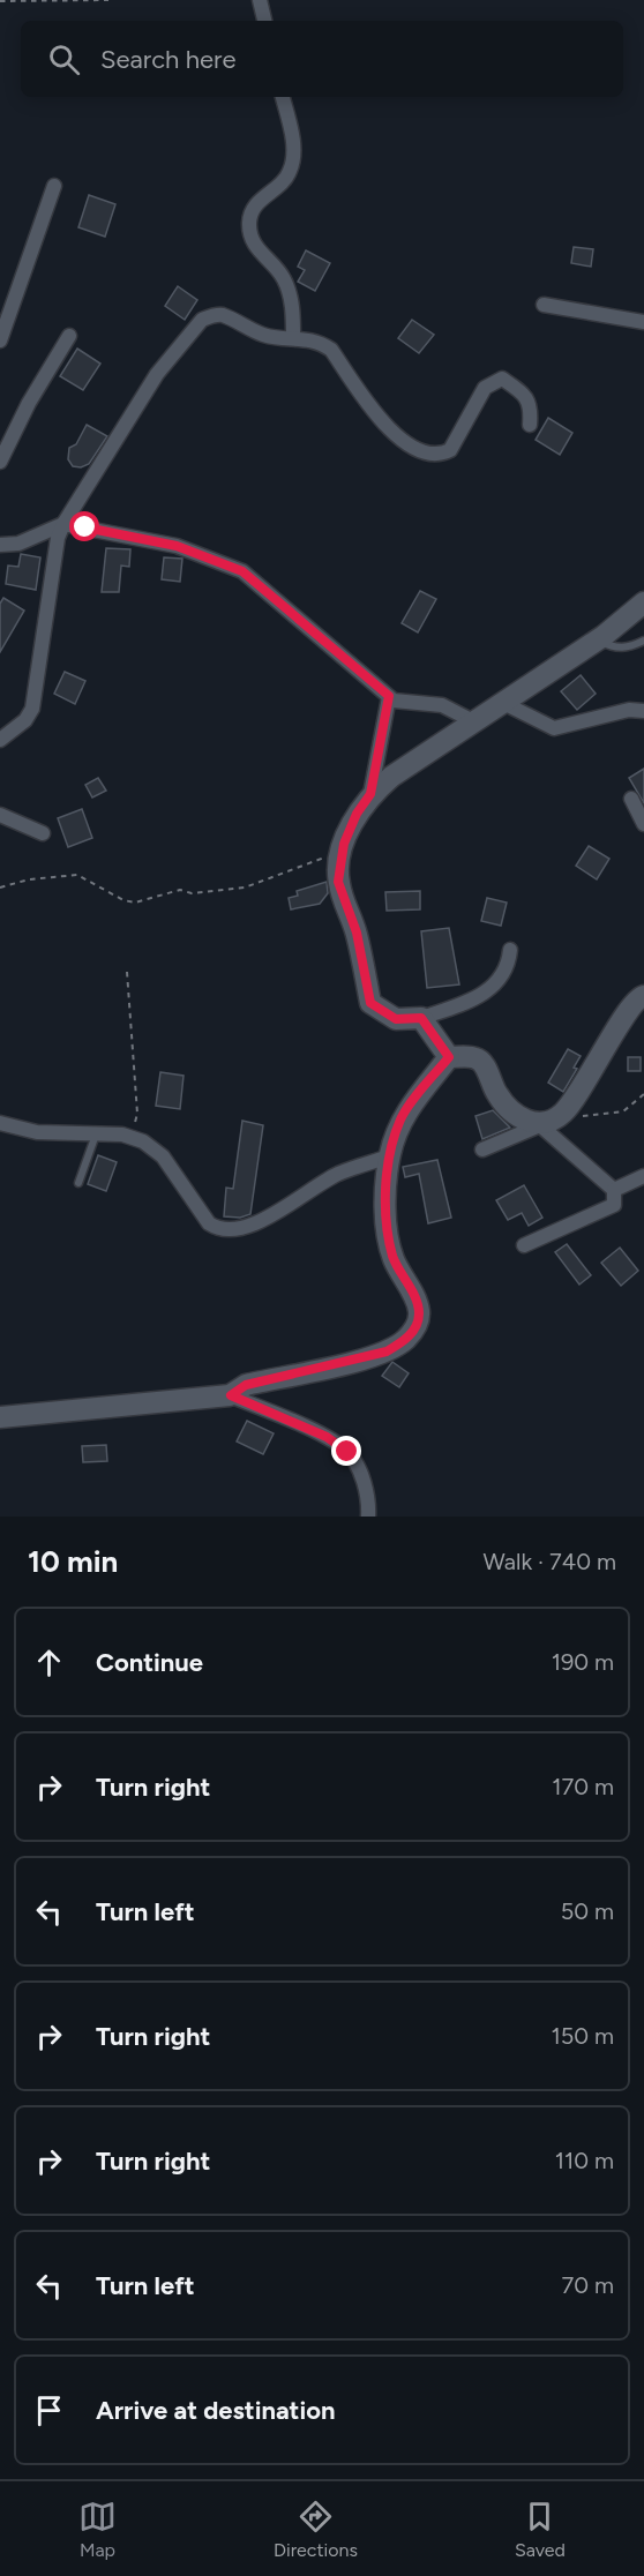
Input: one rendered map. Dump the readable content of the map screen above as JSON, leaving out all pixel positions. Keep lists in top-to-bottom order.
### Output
{
  "page": {
    "search": "Search here",
    "heading": ["10 min", "Walk · 740 m"],
    "list": [
      ["Continue", "190 m"],
      ["Turn right", "170 m"],
      ["Turn left", "50 m"],
      ["Turn right", "150 m"],
      ["Turn right", "110 m"],
      ["Turn left", "70 m"],
      "Arrive at destination"
    ],
    "nav": ["Map", "Directions", "Saved"]
  }
}
